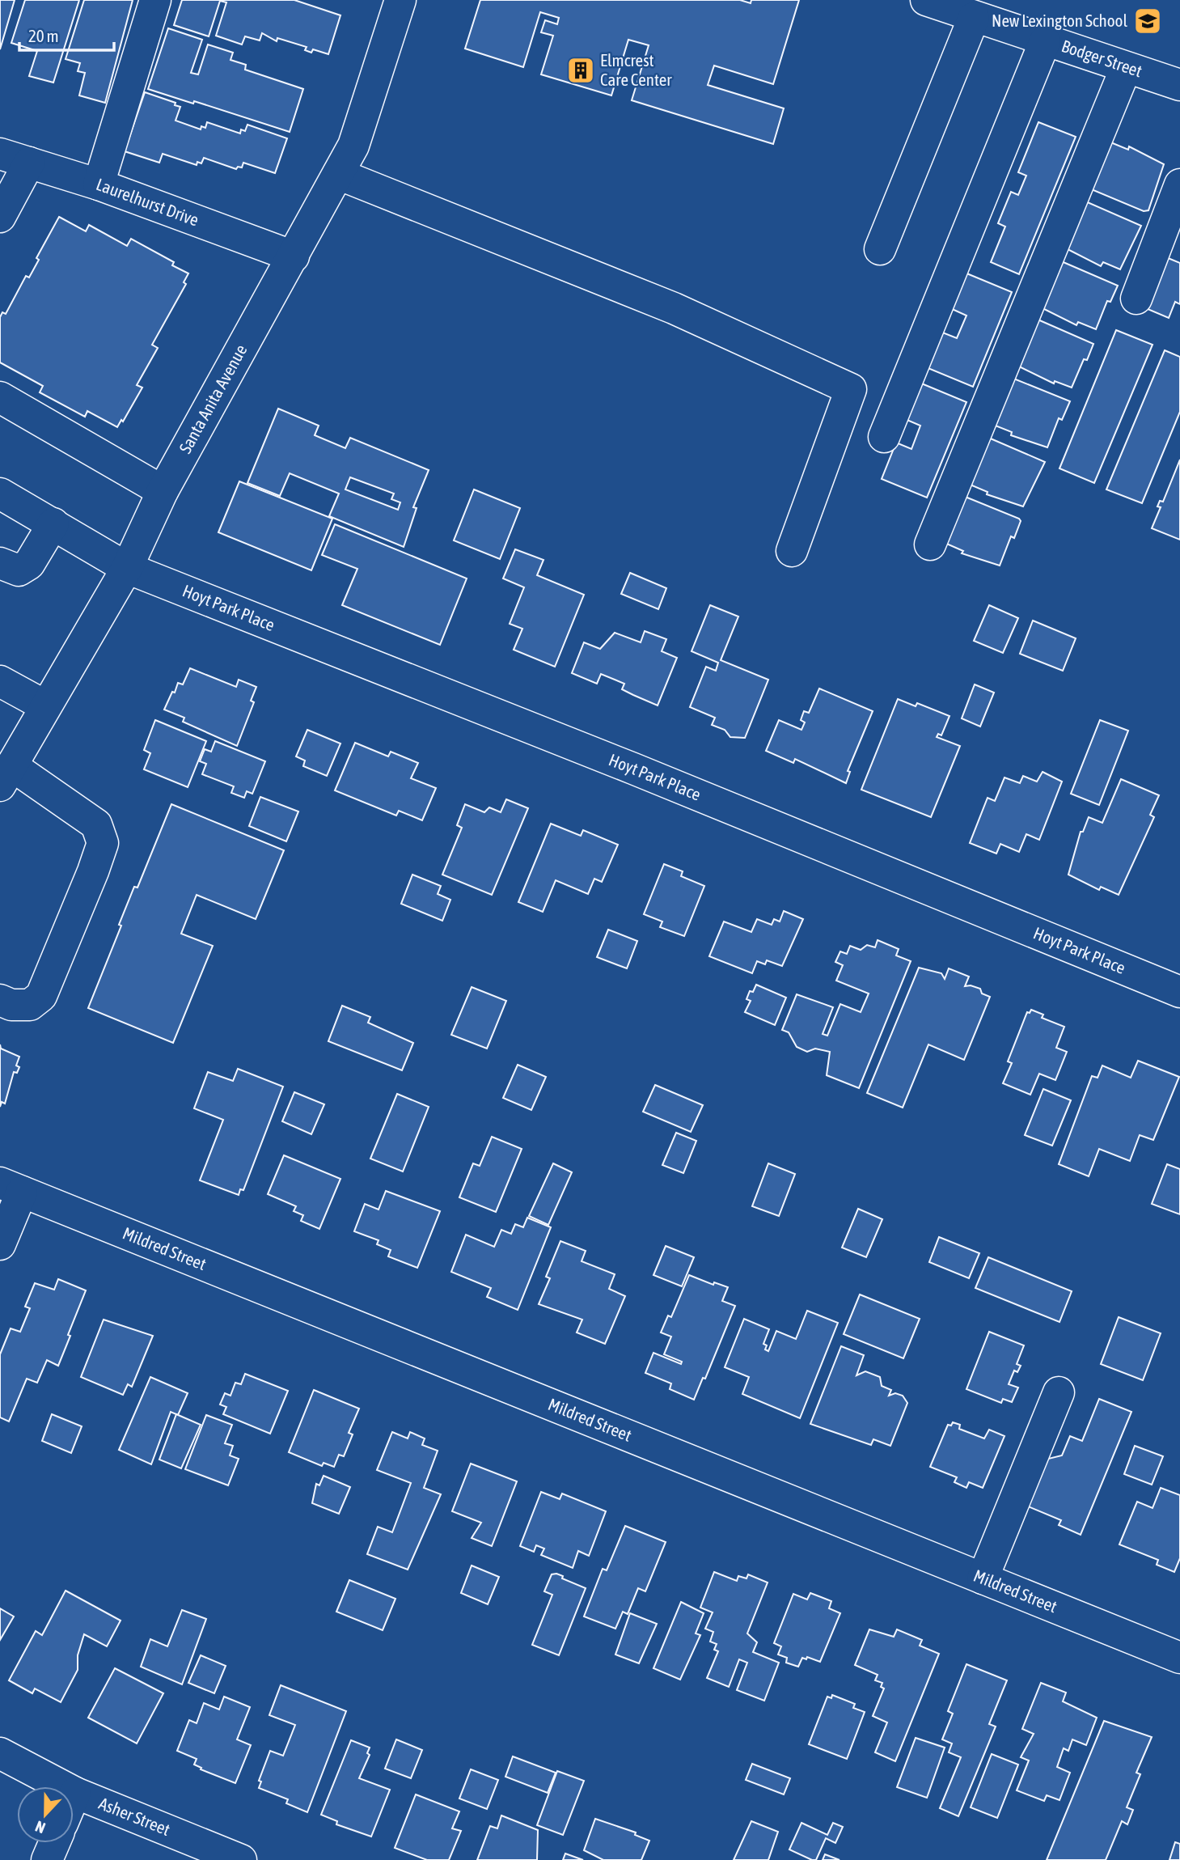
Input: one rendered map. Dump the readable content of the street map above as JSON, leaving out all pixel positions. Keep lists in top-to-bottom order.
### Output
{
  "streets": {
    "street": [
      "Bodger Street",
      "Laurelhurst Drive",
      "Santa Anita Avenue",
      "Hoyt Park Place",
      "Mildred Street",
      "Asher Street"
    ]
  },
  "crossings": [
    ["Laurelhurst Drive", "Santa Anita Avenue"],
    ["Santa Anita Avenue", "Hoyt Park Place"]
  ],
  "places": {
    "school or university": ["New Lexington School"],
    "building": ["Elmcrest Care Center"]
  },
  "scale_bar": "20 m",
  "north": "bottom"
}
